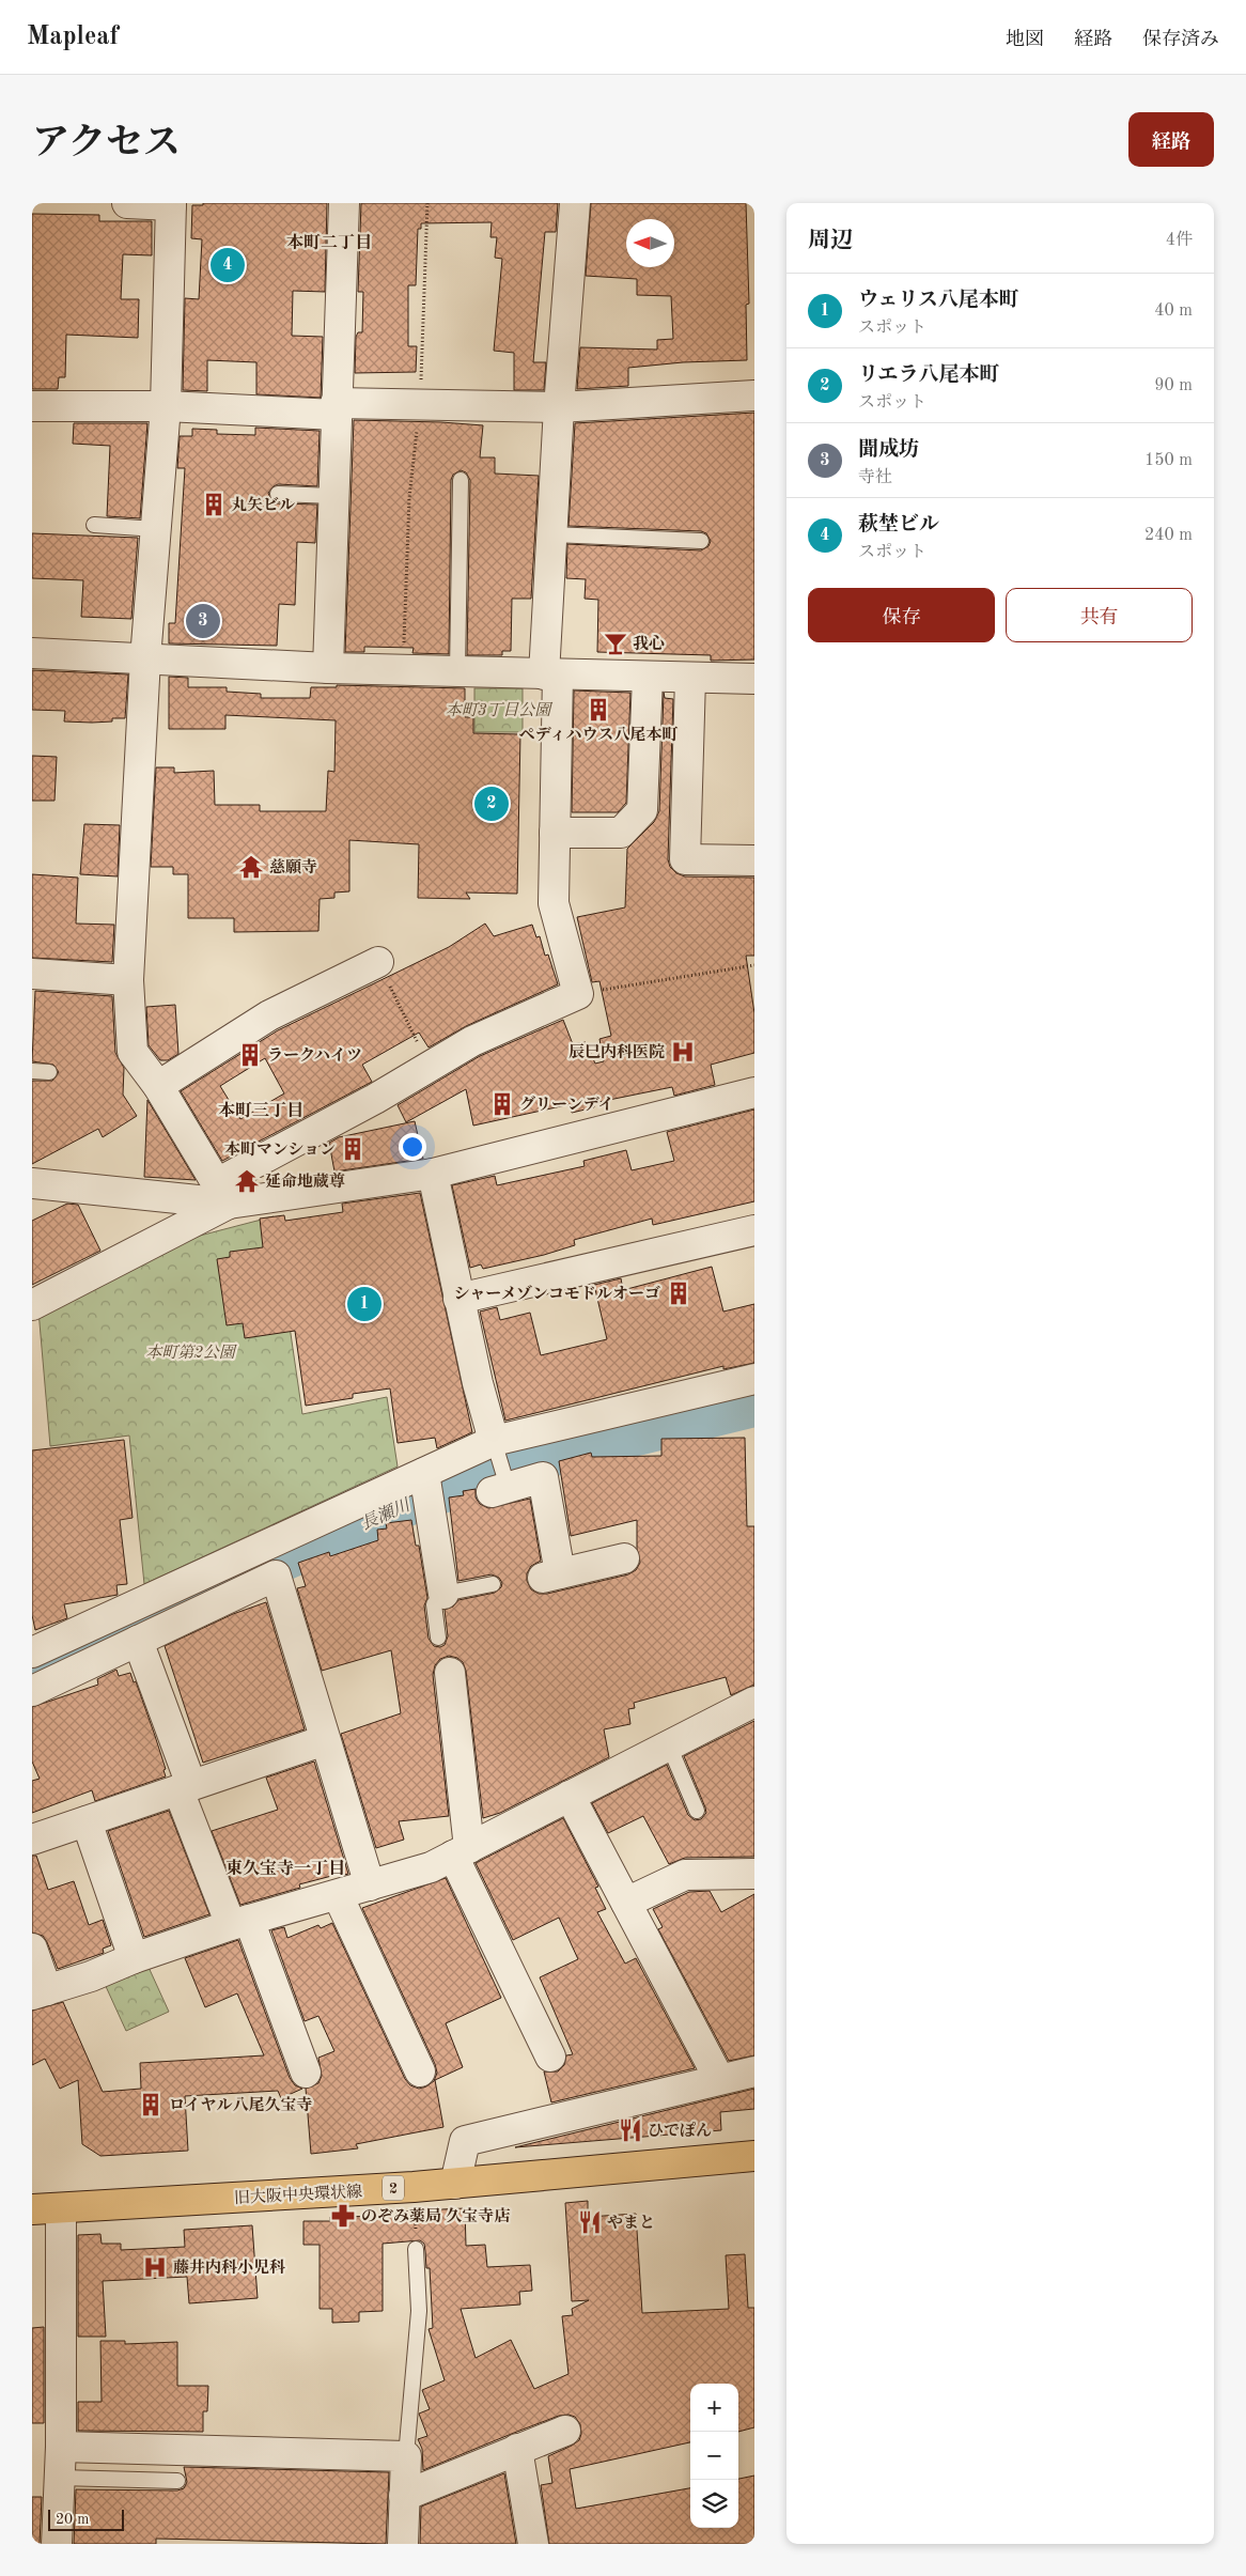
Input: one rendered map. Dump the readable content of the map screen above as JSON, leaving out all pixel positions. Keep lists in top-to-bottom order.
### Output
{
  "streets": {
    "main road": ["2", "旧大阪中央環状線"]
  },
  "districts": ["本町二丁目", "本町三丁目", "東久宝寺一丁目"],
  "water": ["長瀬川"],
  "parks": ["本町3丁目公園", "本町第2公園"],
  "places": {
    "building": [
      "丸矢ビル",
      "ペディハウス八尾本町",
      "ラークハイツ",
      "グリーンデイ",
      "本町マンション",
      "シャーメゾンコモドルオーゴ",
      "ロイヤル八尾久宝寺"
    ],
    "bar": ["我心"],
    "temple": ["慈願寺", "延命地蔵尊"],
    "hospital": ["辰巳内科医院", "藤井内科小児科"],
    "restaurant": ["ひでぽん", "やまと"],
    "pharmacy": ["のぞみ薬局 久宝寺店"]
  },
  "scale_bar": "20 m",
  "north": "left",
  "page": {
    "header": "Mapleaf",
    "nav": ["地図", "経路", "保存済み"],
    "title": "アクセス",
    "buttons": [
      "経路",
      ["保存", "共有"]
    ],
    "heading": ["周辺", "4件"],
    "pins": [
      "4",
      "3",
      "2",
      "1"
    ],
    "list": [
      {
        "mark": "1",
        "name": "ウェリス八尾本町",
        "note": "スポット",
        "value": "40 m"
      },
      {
        "mark": "2",
        "name": "リエラ八尾本町",
        "note": "スポット",
        "value": "90 m"
      },
      {
        "mark": "3",
        "name": "聞成坊",
        "note": "寺社",
        "value": "150 m"
      },
      {
        "mark": "4",
        "name": "萩埜ビル",
        "note": "スポット",
        "value": "240 m"
      }
    ],
    "map_buttons": ["+", "−"],
    "scale": "20 m"
  }
}
